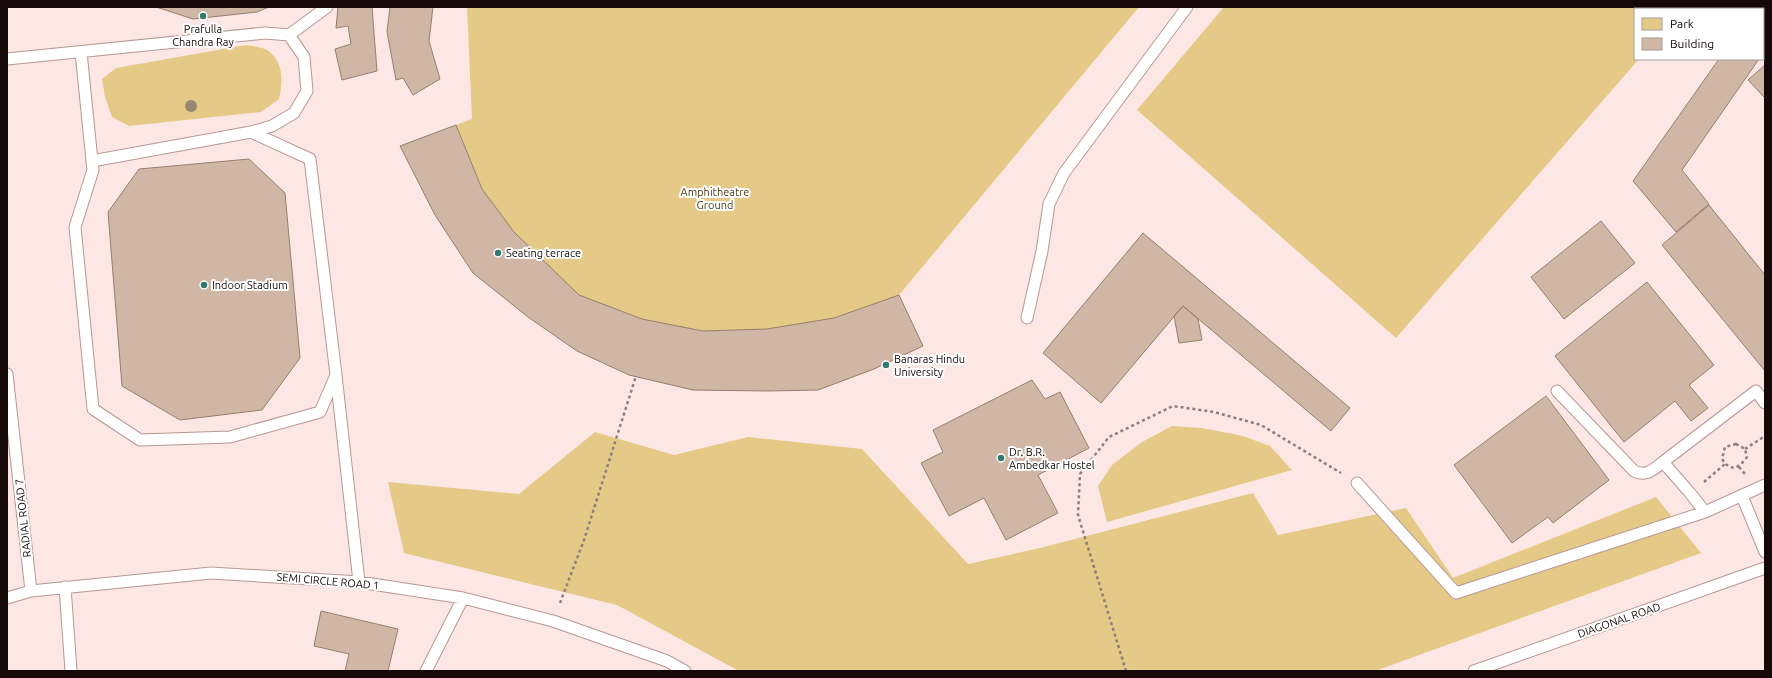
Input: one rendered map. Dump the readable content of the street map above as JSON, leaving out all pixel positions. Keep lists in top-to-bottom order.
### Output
{
  "streets": {
    "lane": ["RADIAL ROAD 7", "SEMI CIRCLE ROAD 1", "DIAGONAL ROAD"]
  },
  "crossings": [
    ["RADIAL ROAD 7", "SEMI CIRCLE ROAD 1"]
  ],
  "parks": ["Amphitheatre Ground"],
  "places": [
    "Prafulla Chandra Ray",
    "Seating terrace",
    "Indoor Stadium",
    "Banaras Hindu University",
    "Dr. B.R. Ambedkar Hostel"
  ],
  "legend": ["Park", "Building"]
}
